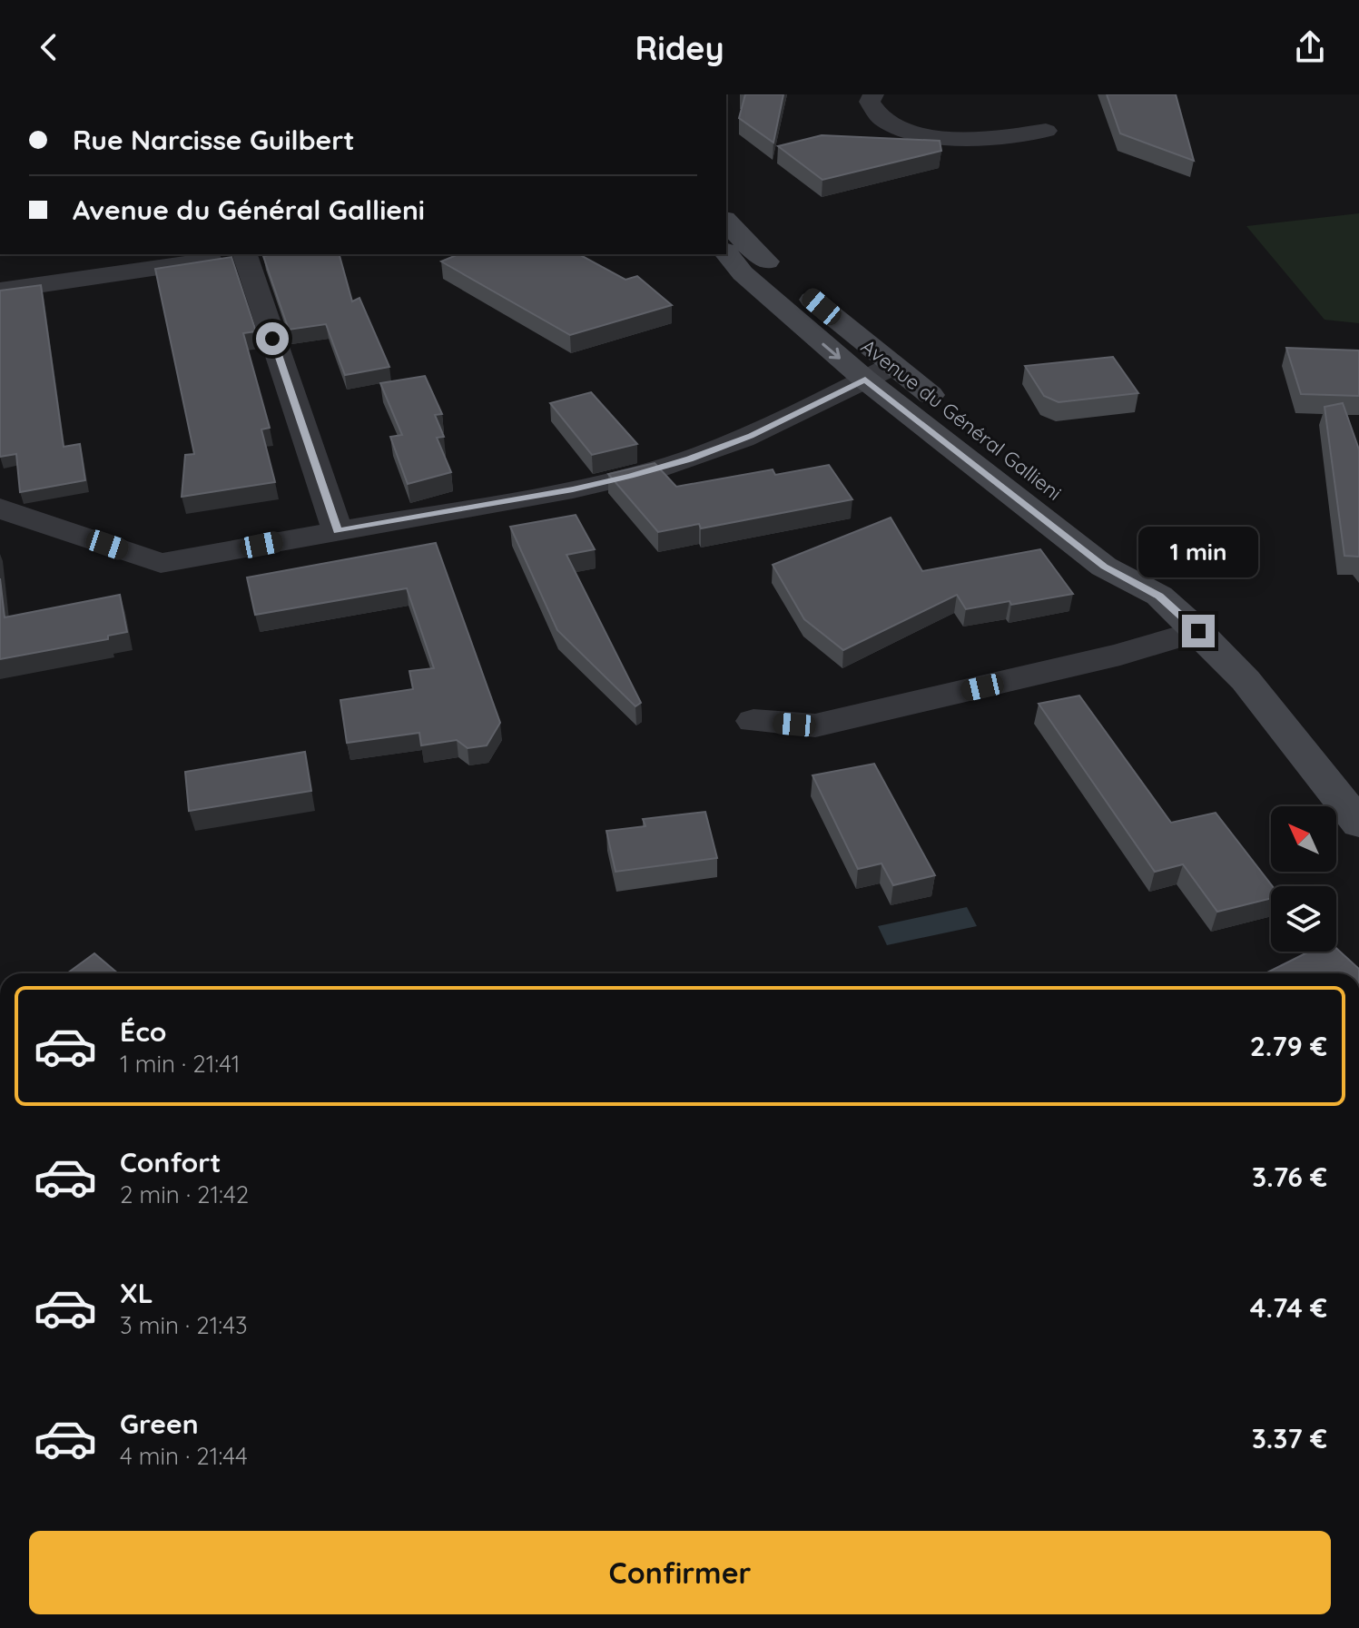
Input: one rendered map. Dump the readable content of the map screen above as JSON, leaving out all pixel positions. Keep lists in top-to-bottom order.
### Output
{
  "streets": {
    "street": ["Avenue du Général Gallieni"]
  },
  "north": "top left",
  "page": {
    "header": "Ridey",
    "banner": ["Rue Narcisse Guilbert", "Avenue du Général Gallieni"],
    "bubble": "1 min",
    "list": [
      {
        "name": "Éco",
        "note": "1 min · 21:41",
        "value": "2.79 €"
      },
      {
        "name": "Confort",
        "note": "2 min · 21:42",
        "value": "3.76 €"
      },
      {
        "name": "XL",
        "note": "3 min · 21:43",
        "value": "4.74 €"
      },
      {
        "name": "Green",
        "note": "4 min · 21:44",
        "value": "3.37 €"
      }
    ],
    "buttons": "Confirmer"
  }
}
